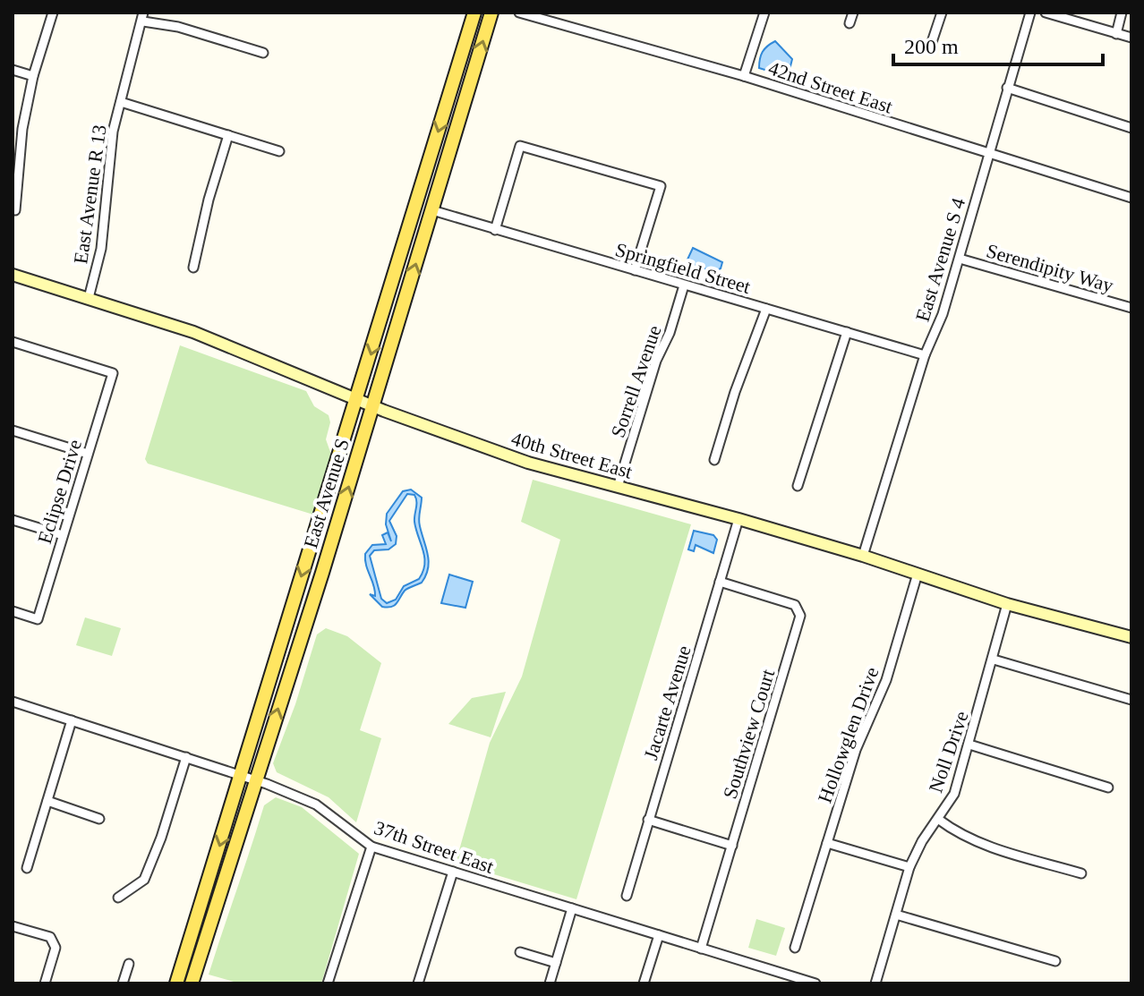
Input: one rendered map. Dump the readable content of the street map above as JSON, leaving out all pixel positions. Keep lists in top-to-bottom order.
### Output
{
  "streets": {
    "main road": ["40th Street East", "East Avenue S"],
    "street": [
      "42nd Street East",
      "East Avenue R 13",
      "East Avenue S 4",
      "Springfield Street",
      "Serendipity Way",
      "Sorrell Avenue",
      "Eclipse Drive",
      "Jacarte Avenue",
      "Southview Court",
      "Hollowglen Drive",
      "Noll Drive",
      "37th Street East"
    ]
  },
  "crossings": [
    ["42nd Street East", "East Avenue S 4"],
    ["East Avenue R 13", "40th Street East"],
    ["East Avenue S 4", "Springfield Street"],
    ["East Avenue S 4", "Serendipity Way"],
    ["East Avenue S 4", "40th Street East"],
    ["Springfield Street", "Sorrell Avenue"],
    ["Springfield Street", "East Avenue S"],
    ["Sorrell Avenue", "40th Street East"],
    ["40th Street East", "East Avenue S"],
    ["40th Street East", "Jacarte Avenue"],
    ["40th Street East", "Hollowglen Drive"],
    ["40th Street East", "Noll Drive"],
    ["East Avenue S", "37th Street East"],
    ["Jacarte Avenue", "Southview Court"],
    ["Southview Court", "37th Street East"]
  ],
  "scale_bar": "200 m"
}
